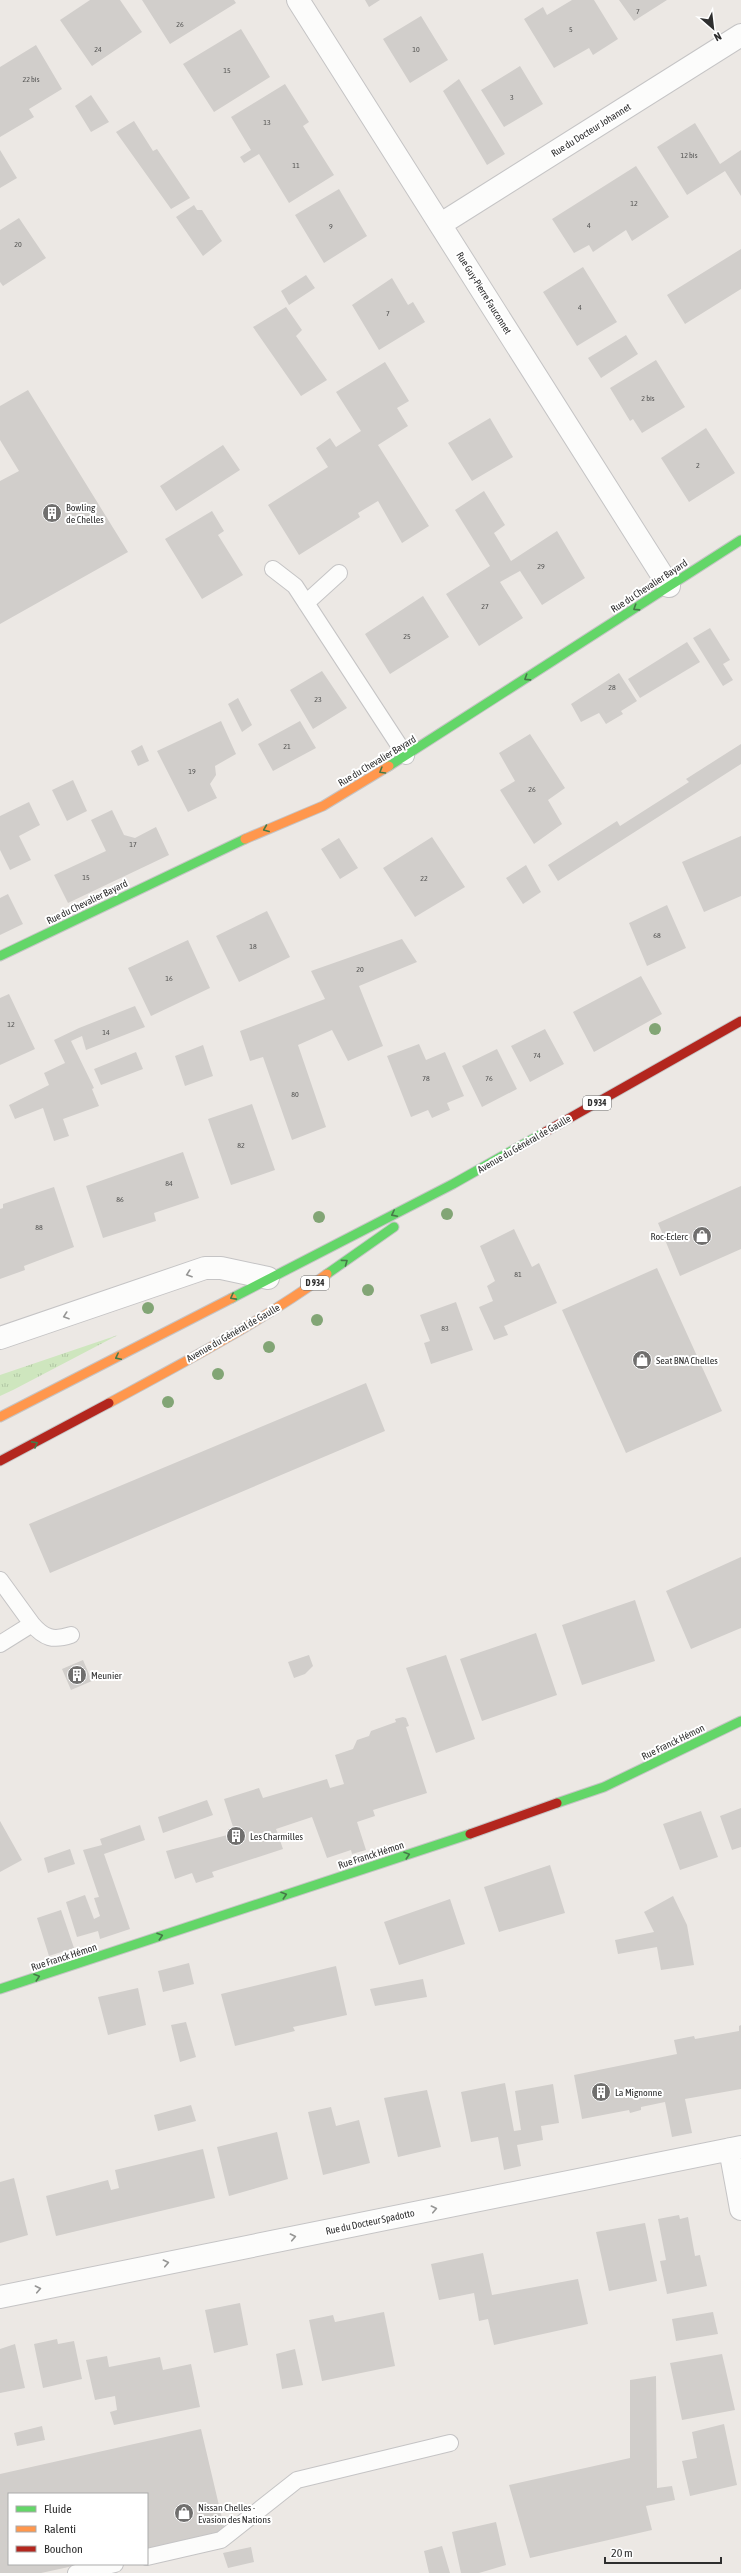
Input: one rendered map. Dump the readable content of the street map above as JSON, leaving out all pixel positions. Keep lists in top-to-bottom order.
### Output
{
  "streets": {
    "street": [
      "Rue du Docteur Johannet",
      "Rue Guy-Pierre Fauconnet",
      "Rue du Chevalier Bayard",
      "D 934",
      "Avenue du Général de Gaulle",
      "Rue Franck Hémon",
      "Rue du Docteur Spadotto"
    ]
  },
  "crossings": [
    ["Rue du Docteur Johannet", "Rue Guy-Pierre Fauconnet"],
    ["Rue Guy-Pierre Fauconnet", "Rue du Chevalier Bayard"]
  ],
  "one_way": ["Rue du Chevalier Bayard", "Rue Franck Hémon", "Rue du Docteur Spadotto"],
  "places": {
    "building": [
      "Bowling de Chelles",
      "Meunier",
      "Les Charmilles",
      "La Mignonne"
    ],
    "shop": ["Roc-Eclerc", "Seat BNA Chelles", "Nissan Chelles - Evasion des Nations"]
  },
  "house_numbers": [
    "7",
    "26",
    "5",
    "24",
    "10",
    "15",
    "22 bis",
    "3",
    "13",
    "12 bis",
    "11",
    "12",
    "4",
    "9",
    "20",
    "4",
    "7",
    "2 bis",
    "2",
    "29",
    "27",
    "25",
    "28",
    "23",
    "21",
    "19",
    "26",
    "17",
    "15",
    "22",
    "68",
    "18",
    "20",
    "16",
    "12",
    "14",
    "74",
    "78",
    "76",
    "80",
    "82",
    "84",
    "86",
    "88",
    "81",
    "83"
  ],
  "legend": ["Fluide", "Ralenti", "Bouchon"],
  "scale_bar": "20 m",
  "north": "bottom right"
}
